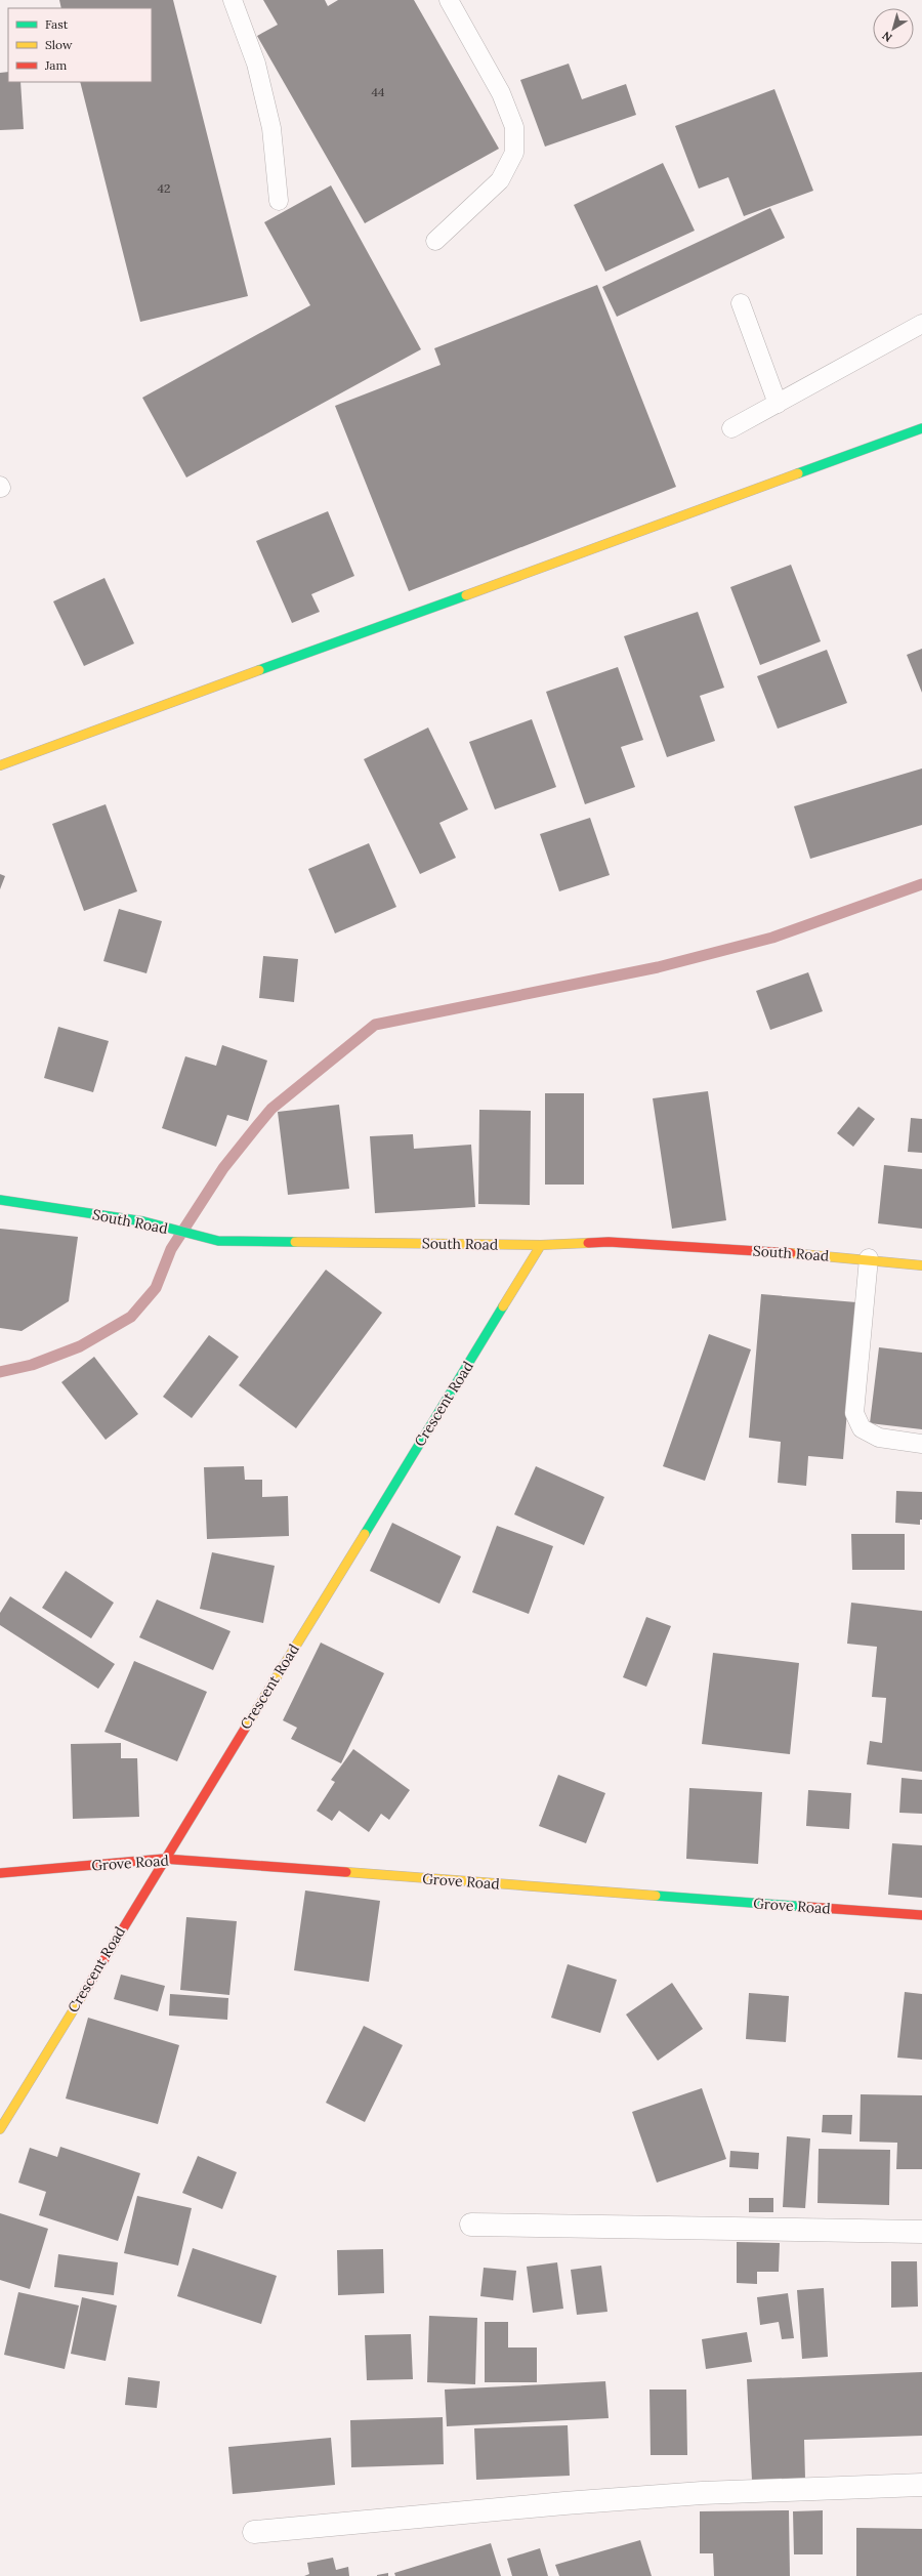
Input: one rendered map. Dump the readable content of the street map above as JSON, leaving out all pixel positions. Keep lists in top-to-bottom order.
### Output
{
  "streets": {
    "street": ["South Road", "Crescent Road", "Grove Road"]
  },
  "crossings": [
    ["South Road", "Crescent Road"],
    ["Crescent Road", "Grove Road"]
  ],
  "house_numbers": ["44", "42"],
  "legend": ["Fast", "Slow", "Jam"],
  "north": "bottom left"
}
